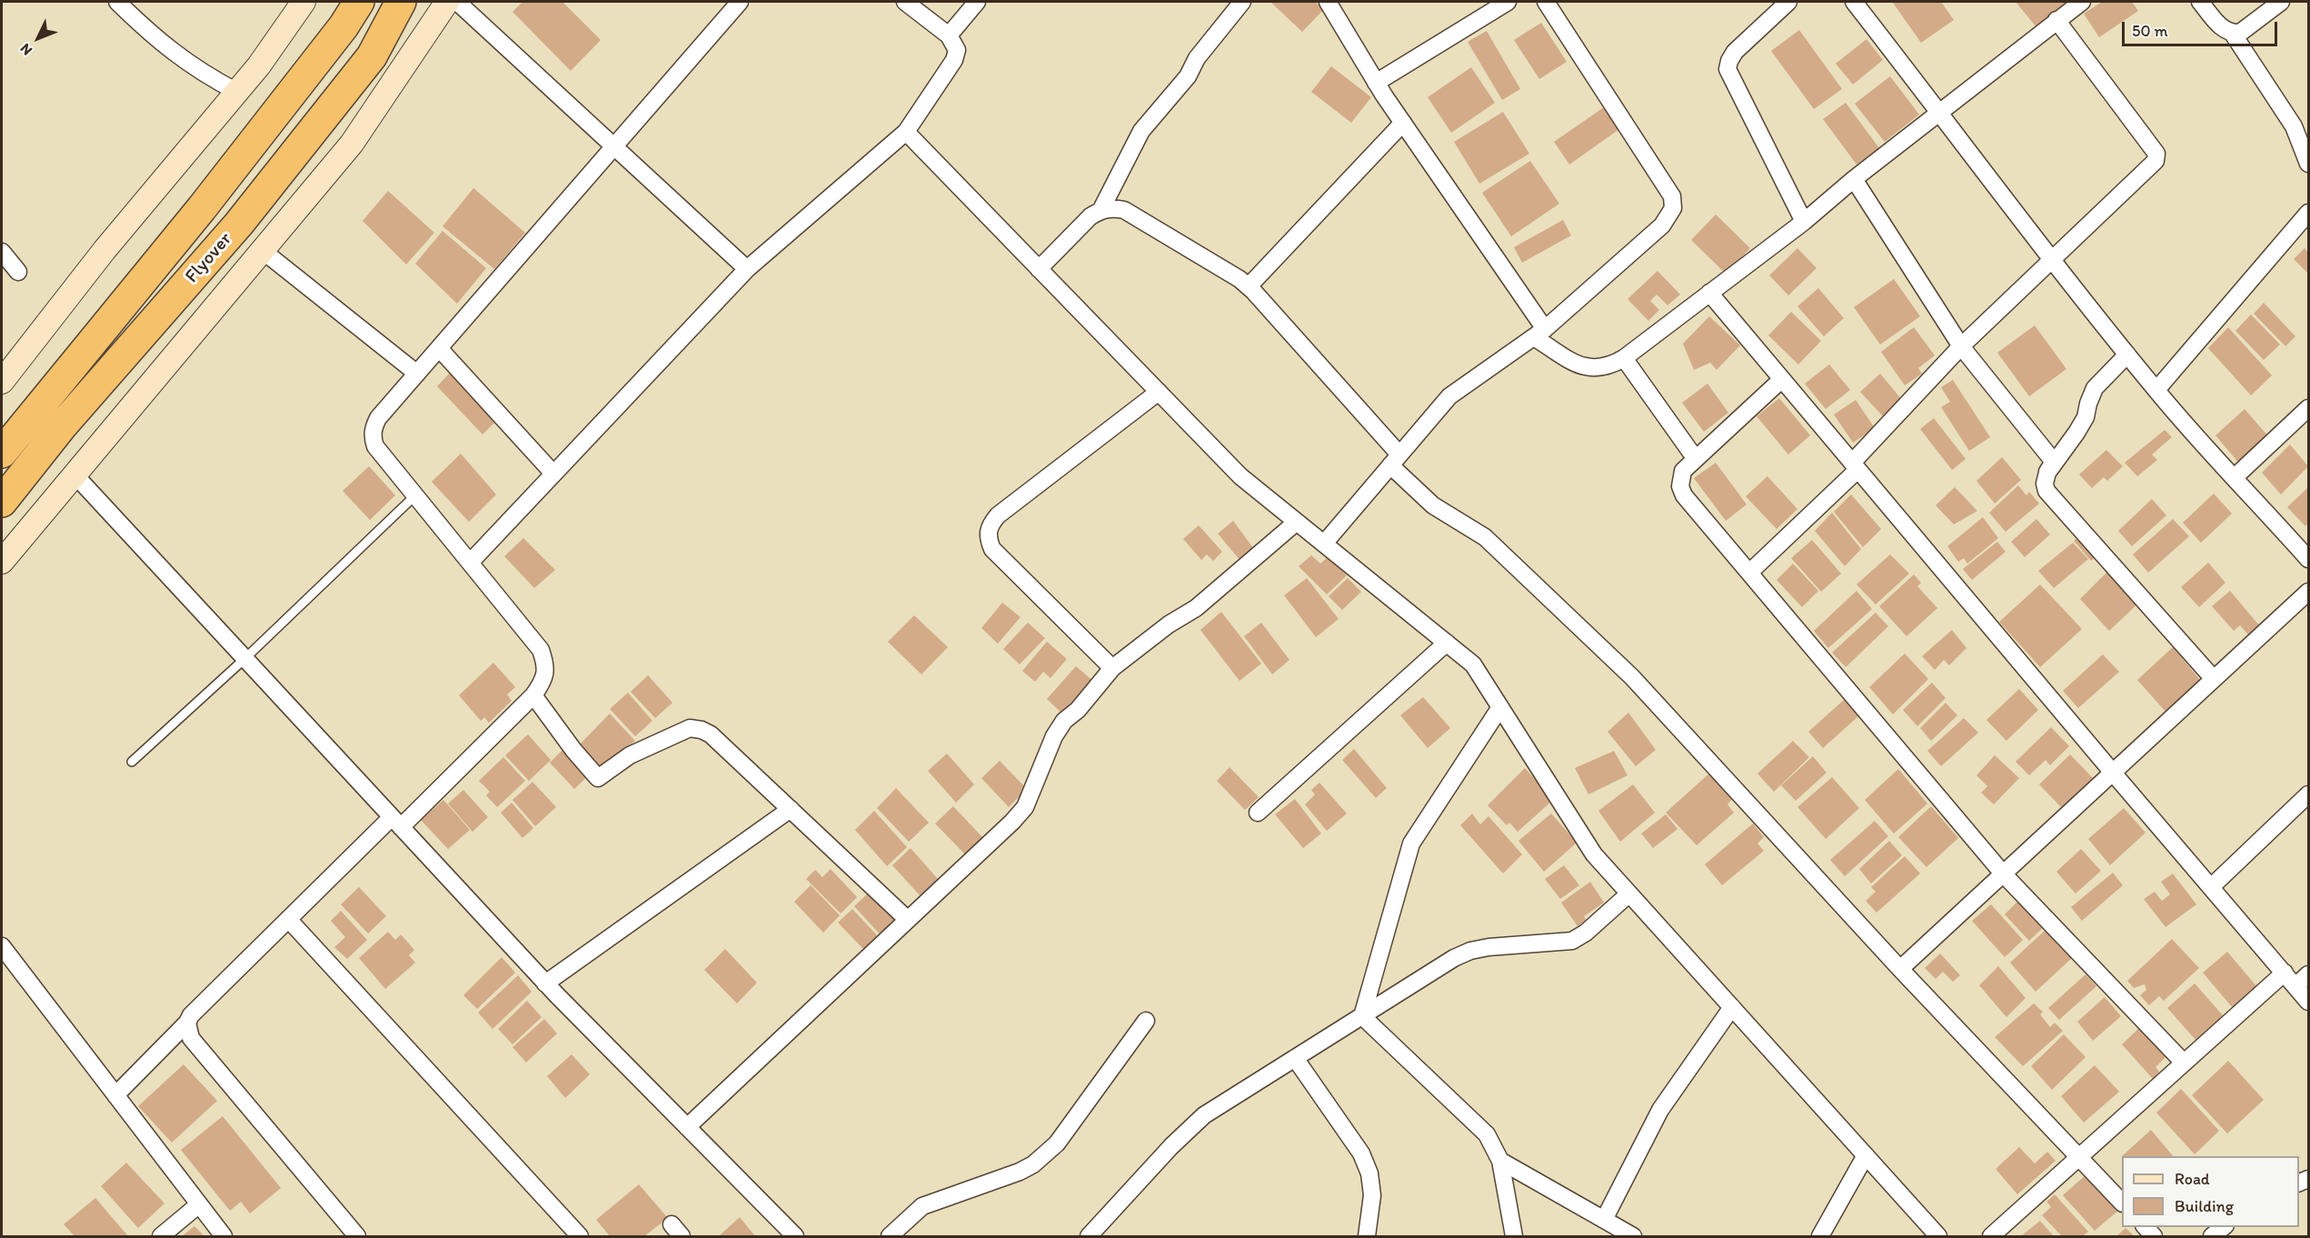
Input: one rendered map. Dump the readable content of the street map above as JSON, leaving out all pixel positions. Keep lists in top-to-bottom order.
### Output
{
  "streets": {
    "highway": ["Flyover"]
  },
  "legend": ["Road", "Building"],
  "scale_bar": "50 m",
  "north": "bottom left"
}
